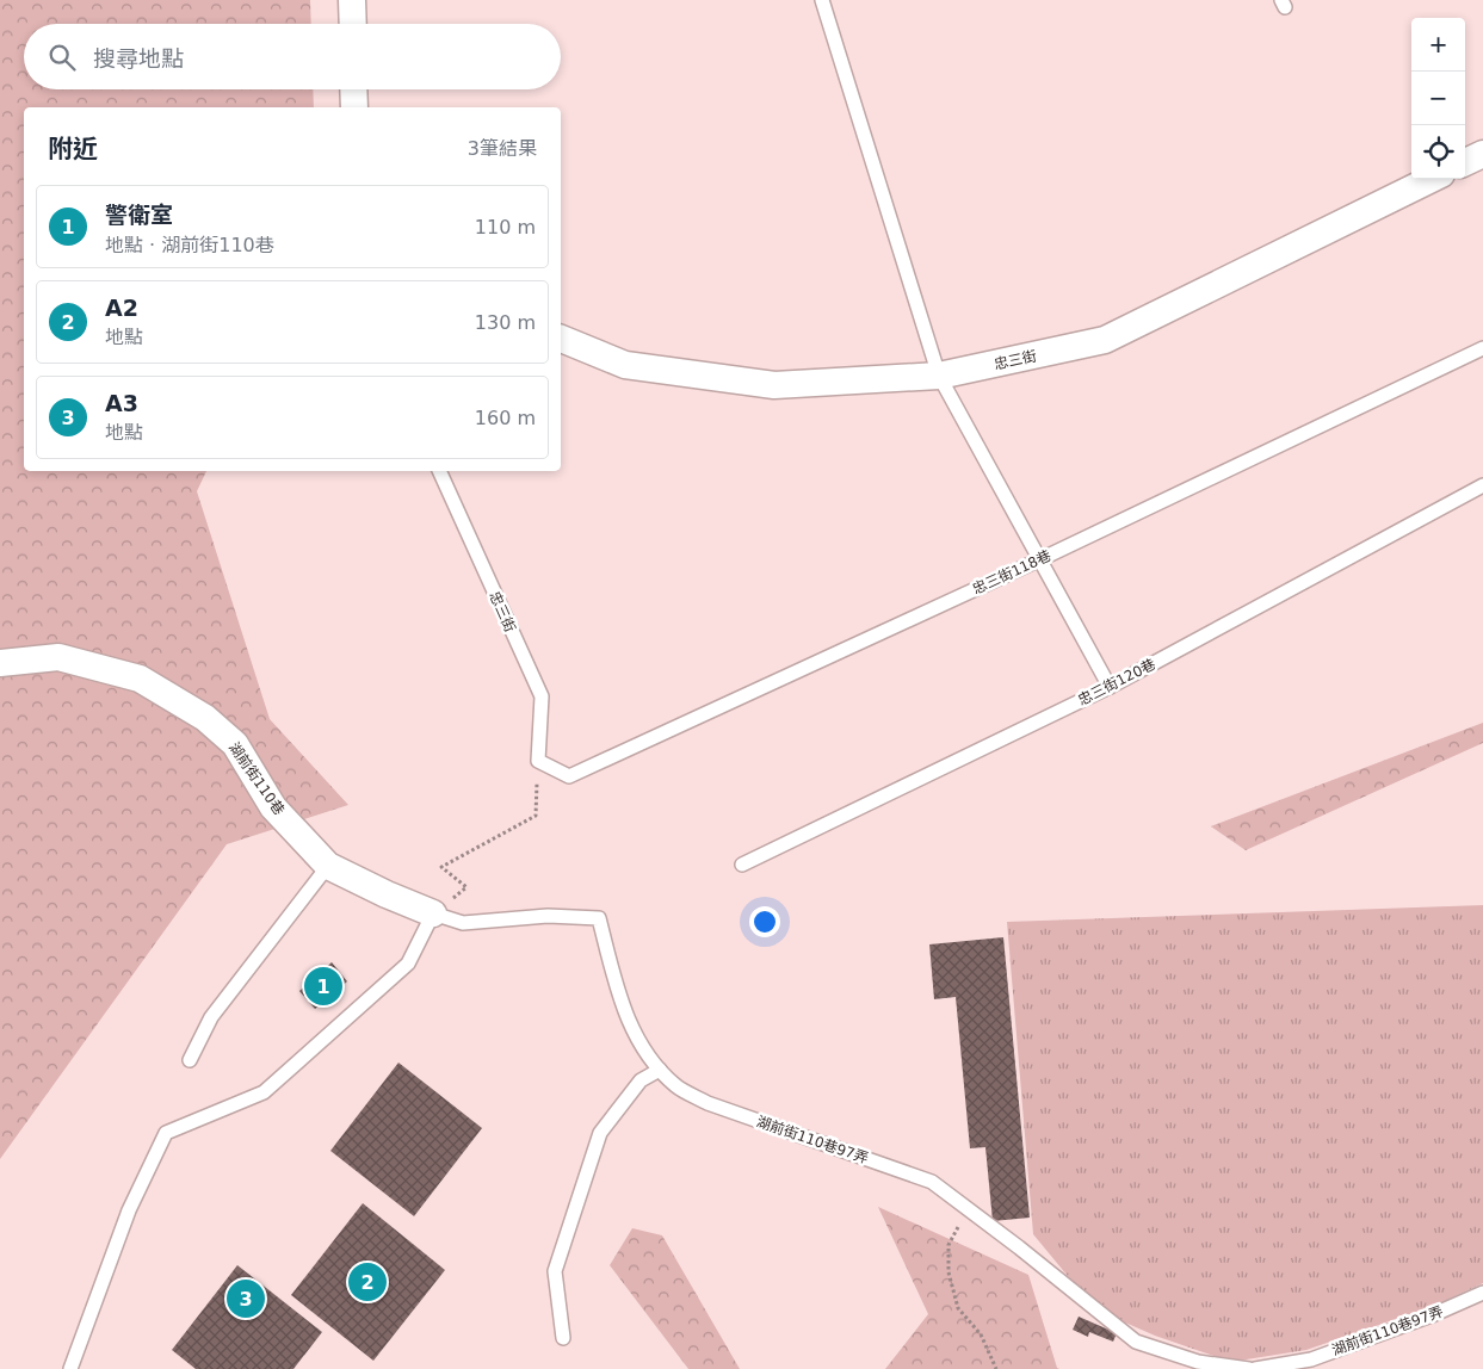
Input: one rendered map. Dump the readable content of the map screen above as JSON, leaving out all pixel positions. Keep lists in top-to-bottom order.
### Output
{
  "streets": {
    "street": ["忠三街", "湖前街110巷"],
    "lane": ["忠三街118巷", "忠三街120巷", "湖前街110巷97弄"]
  },
  "crossings": [
    ["忠三街", "忠三街118巷"],
    ["湖前街110巷", "湖前街110巷97弄"]
  ],
  "page": {
    "map_buttons": ["+", "−"],
    "search": "搜尋地點",
    "heading": ["附近", "3筆結果"],
    "list": [
      {
        "mark": "1",
        "name": "警衛室",
        "note": "地點 · 湖前街110巷",
        "value": "110 m"
      },
      {
        "mark": "2",
        "name": "A2",
        "note": "地點",
        "value": "130 m"
      },
      {
        "mark": "3",
        "name": "A3",
        "note": "地點",
        "value": "160 m"
      }
    ],
    "pins": ["1", "2", "3"]
  }
}
